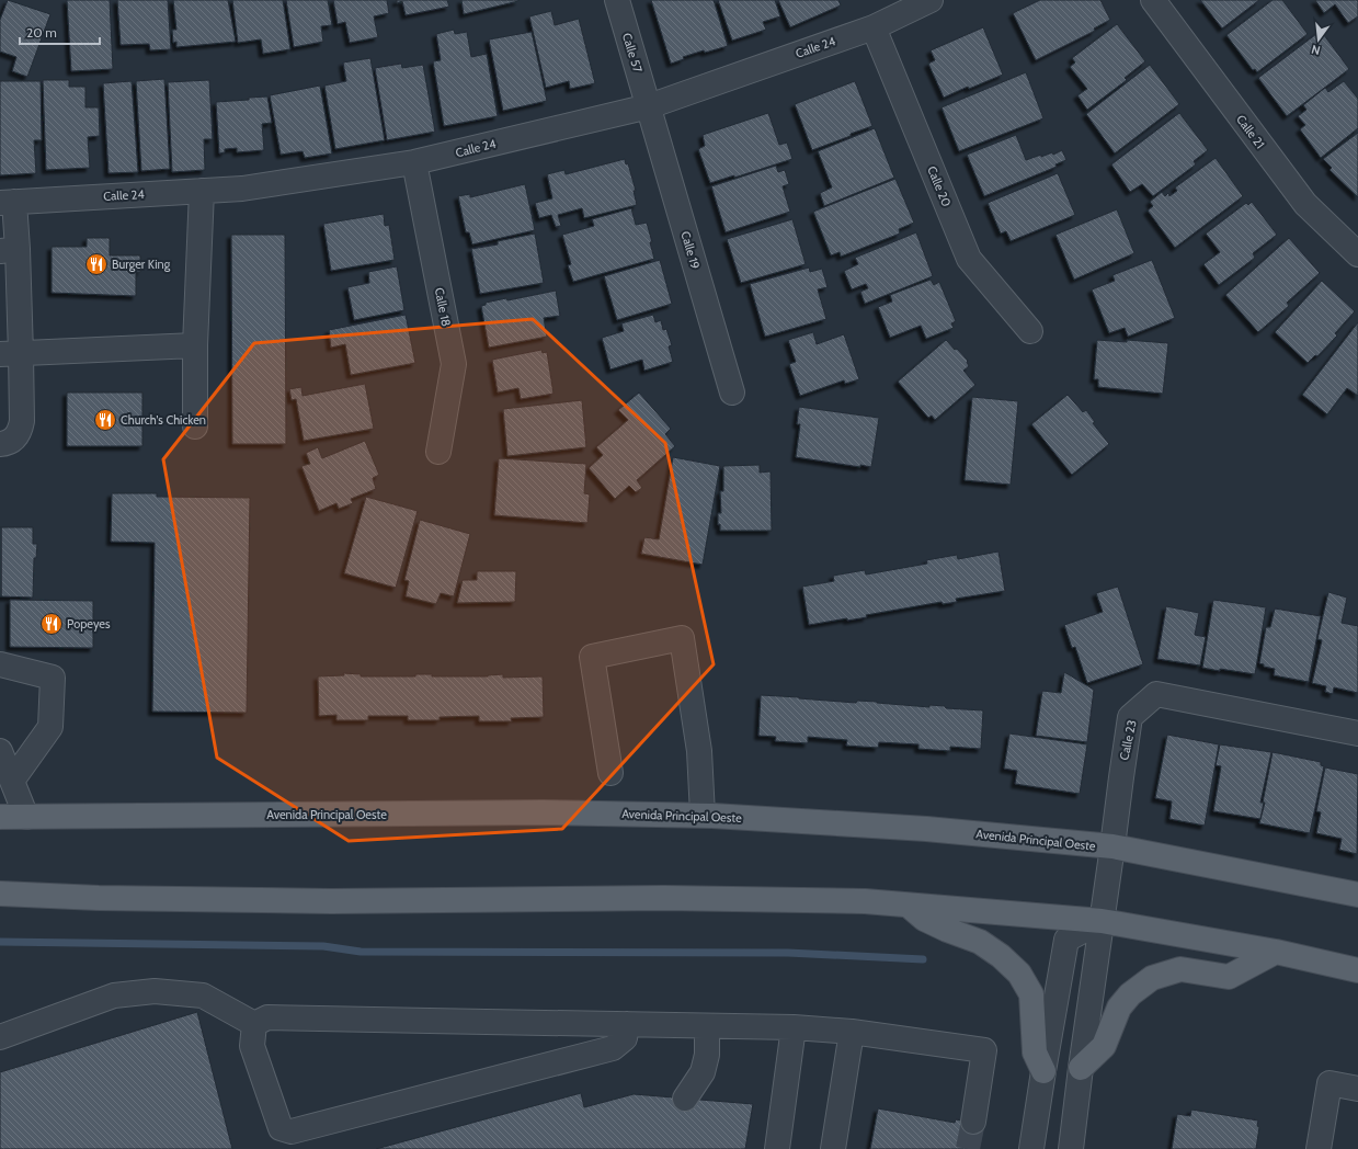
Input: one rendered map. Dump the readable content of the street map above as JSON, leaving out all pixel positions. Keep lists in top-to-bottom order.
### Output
{
  "streets": {
    "main road": ["Avenida Principal Oeste"],
    "street": [
      "Calle 24",
      "Calle 57",
      "Calle 21",
      "Calle 20",
      "Calle 19",
      "Calle 18",
      "Calle 23"
    ]
  },
  "crossings": [
    ["Calle 24", "Calle 57"],
    ["Calle 24", "Calle 20"],
    ["Calle 24", "Calle 19"],
    ["Calle 24", "Calle 18"],
    ["Calle 57", "Calle 19"],
    ["Calle 23", "Avenida Principal Oeste"]
  ],
  "places": {
    "restaurant": ["Burger King", "Church's Chicken", "Popeyes"]
  },
  "scale_bar": "20 m",
  "north": "bottom"
}
